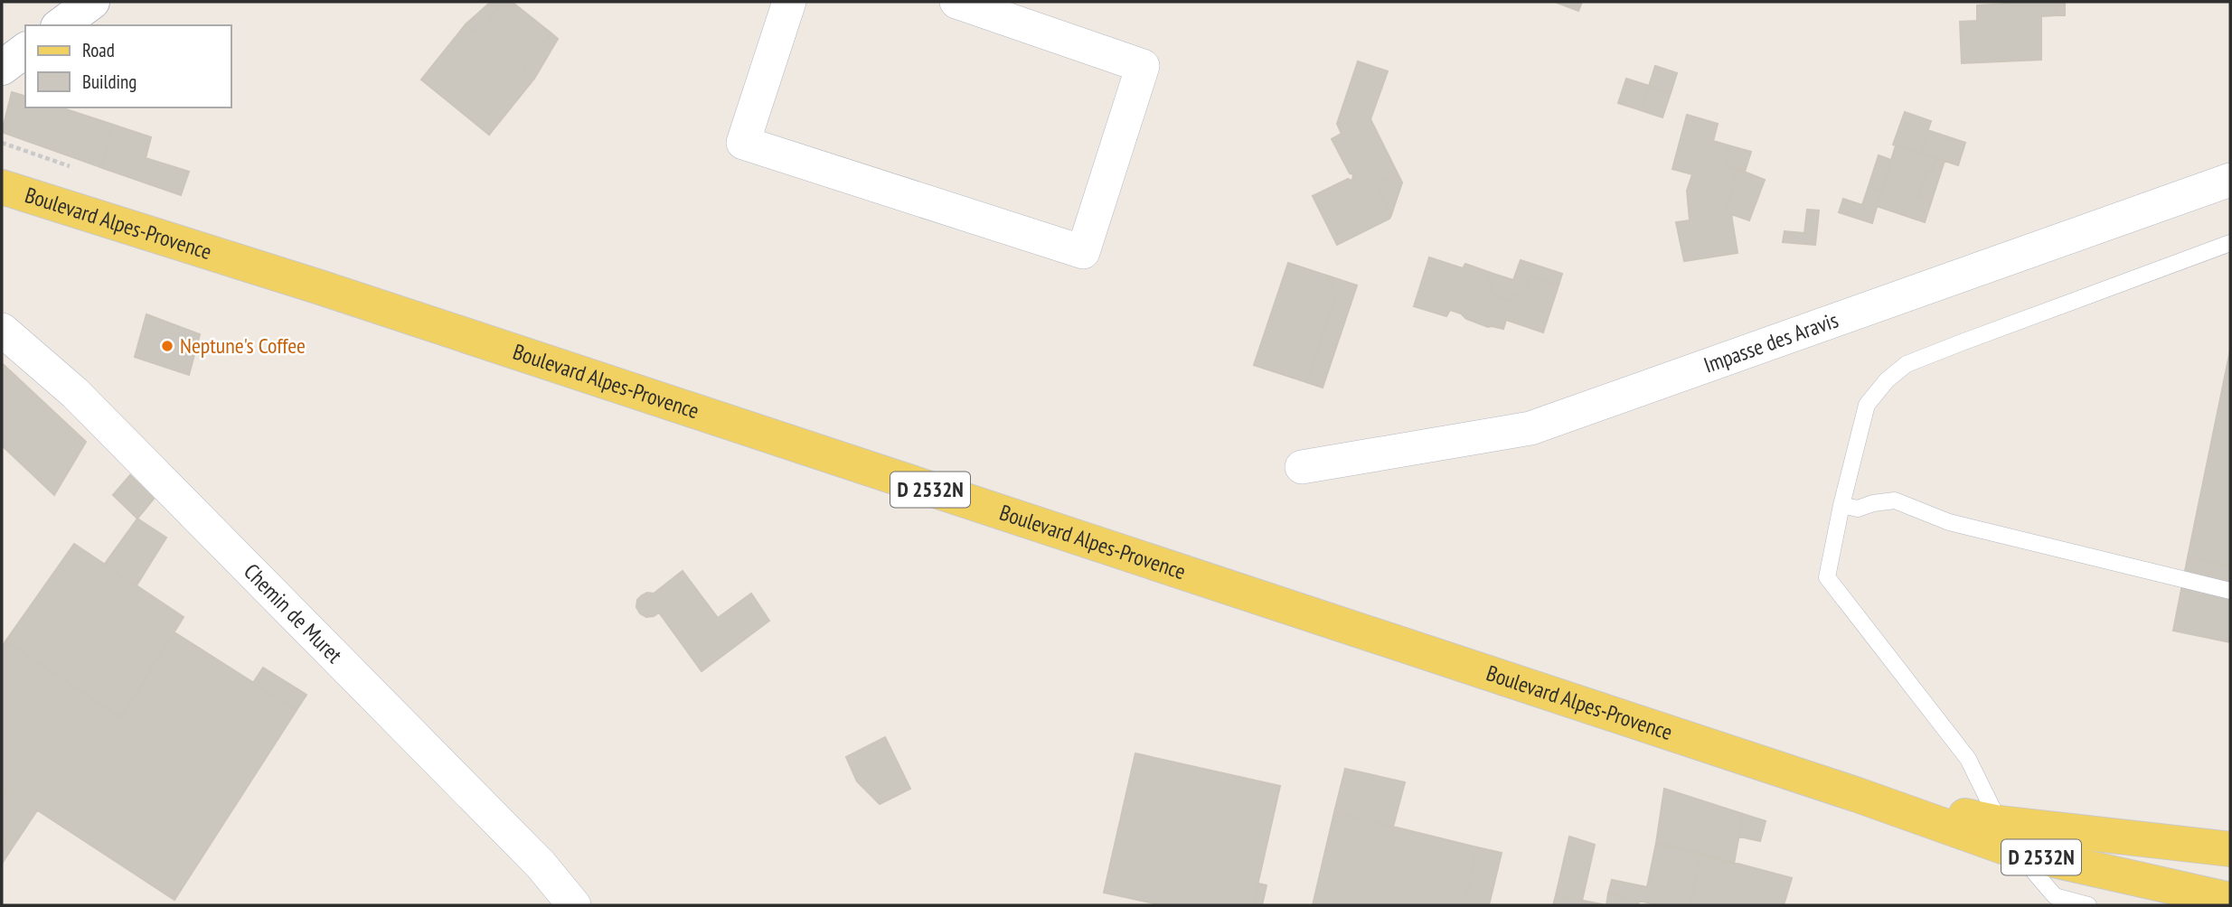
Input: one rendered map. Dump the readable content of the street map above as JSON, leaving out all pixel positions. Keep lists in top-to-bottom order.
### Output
{
  "streets": {
    "main road": ["Boulevard Alpes-Provence", "D 2532N"],
    "street": ["Impasse des Aravis", "Chemin de Muret"]
  },
  "places": ["Neptune's Coffee"],
  "legend": ["Road", "Building"]
}
